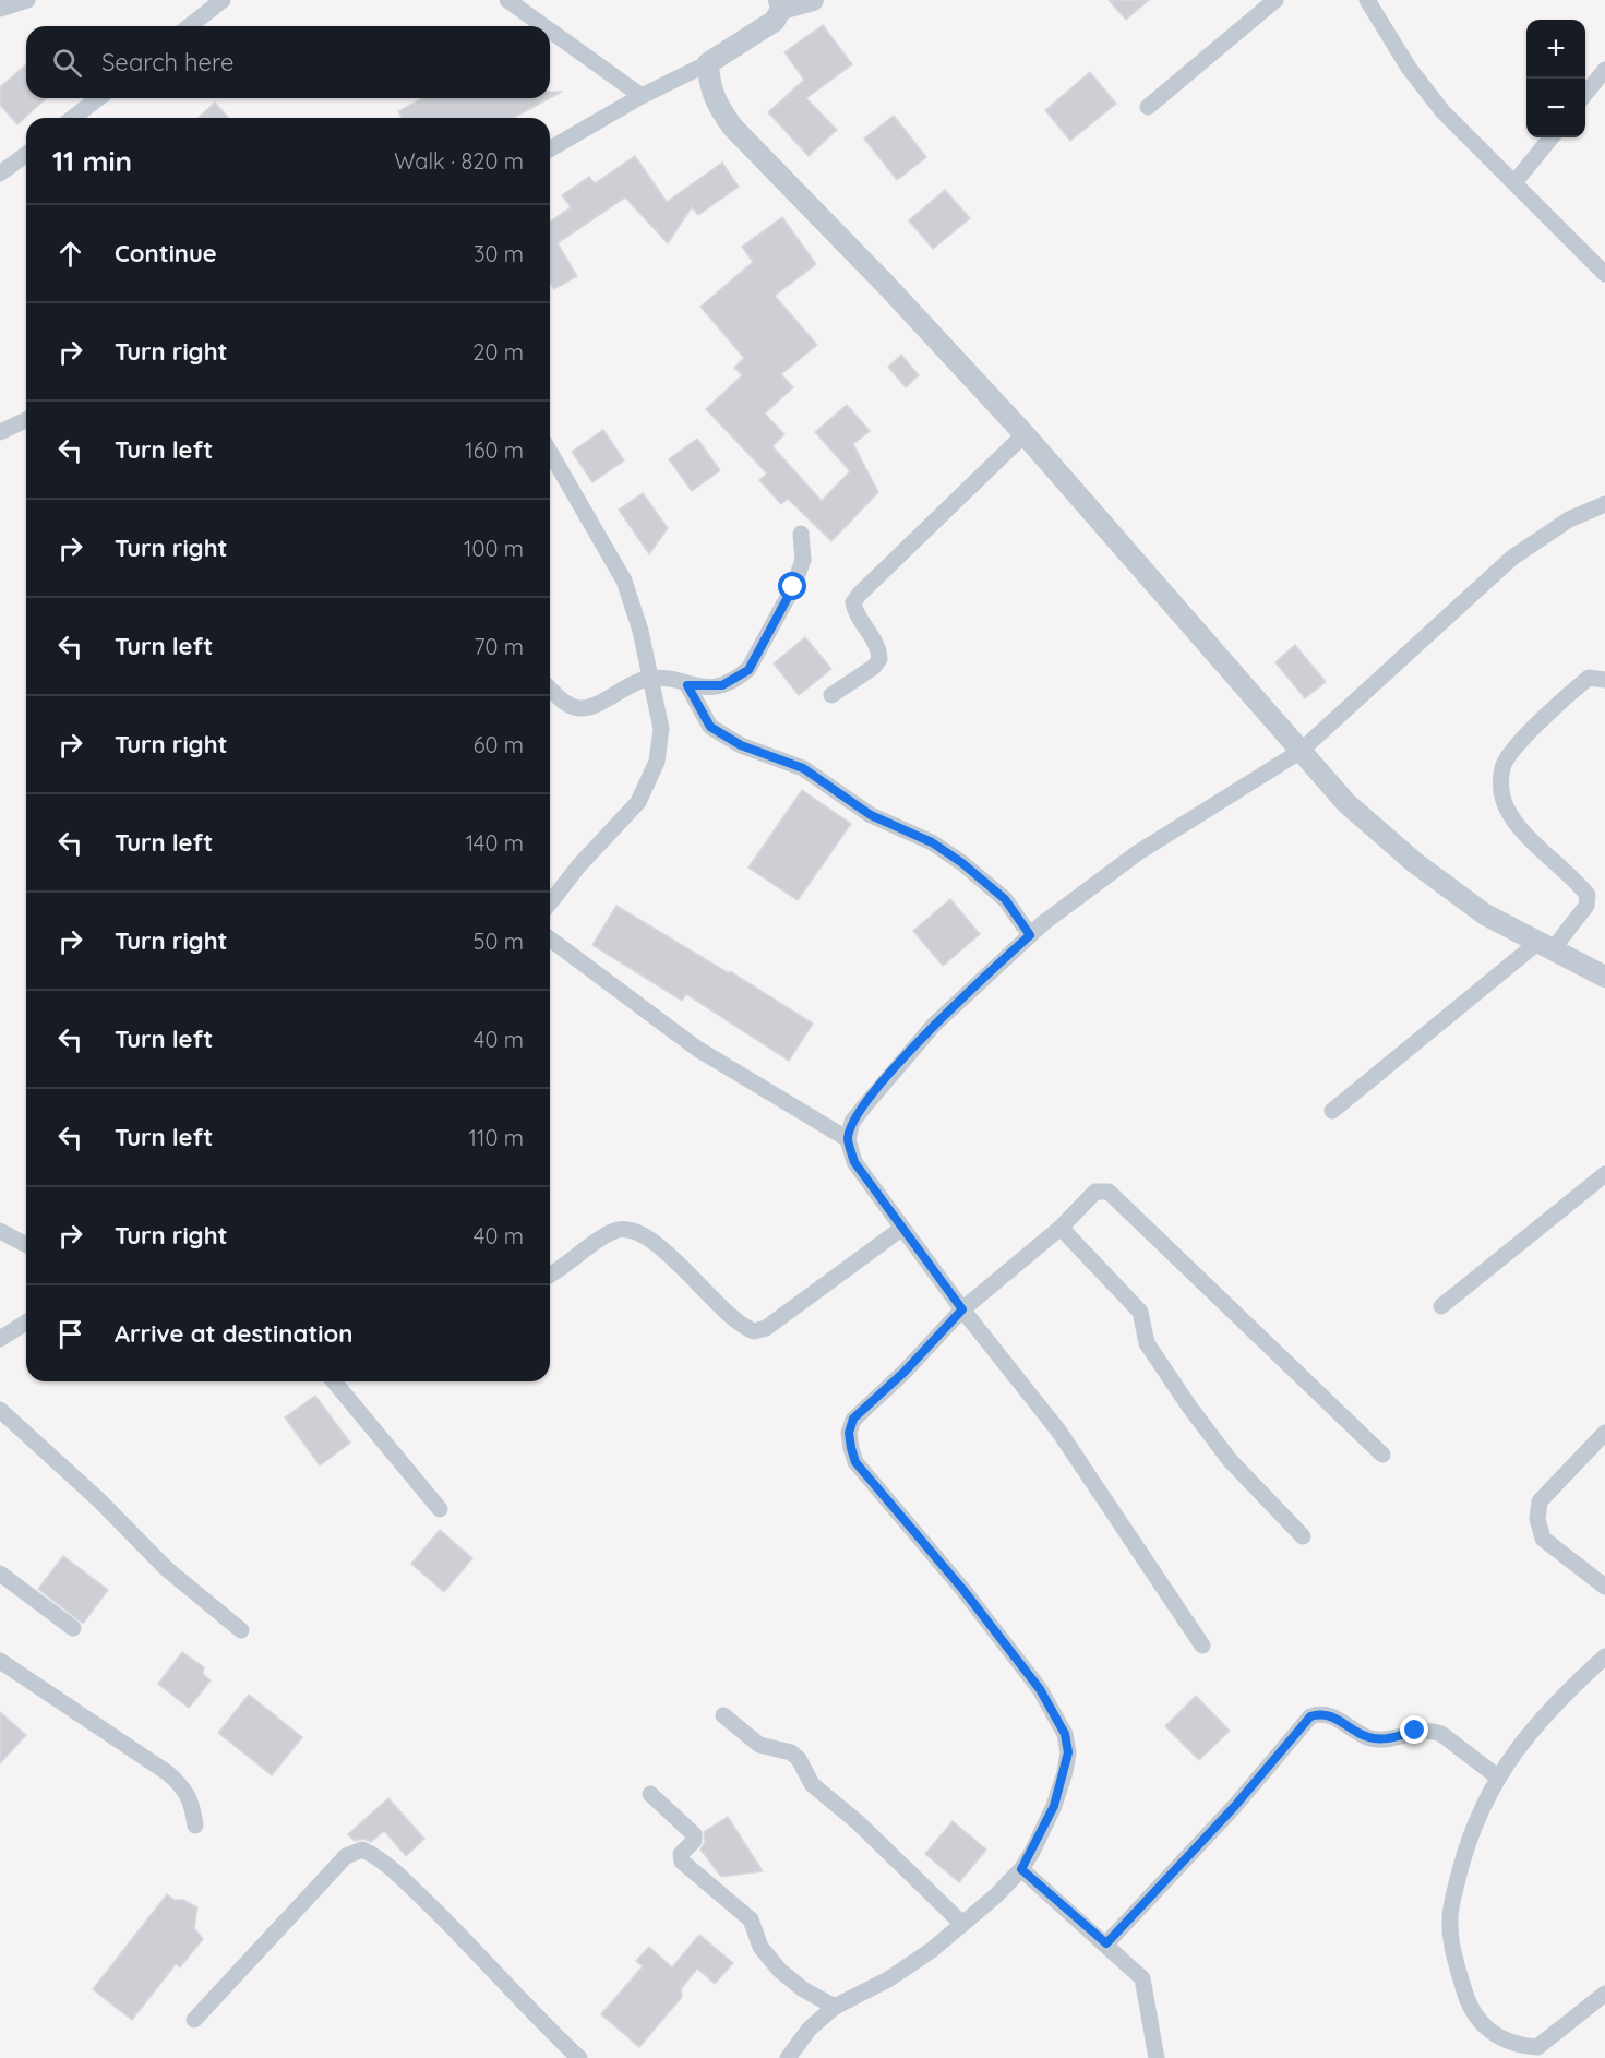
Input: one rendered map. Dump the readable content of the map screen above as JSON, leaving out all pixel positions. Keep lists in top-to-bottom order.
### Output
{
  "page": {
    "map_buttons": ["+", "−"],
    "search": "Search here",
    "heading": ["11 min", "Walk · 820 m"],
    "list": [
      ["Continue", "30 m"],
      ["Turn right", "20 m"],
      ["Turn left", "160 m"],
      ["Turn right", "100 m"],
      ["Turn left", "70 m"],
      ["Turn right", "60 m"],
      ["Turn left", "140 m"],
      ["Turn right", "50 m"],
      ["Turn left", "40 m"],
      ["Turn left", "110 m"],
      ["Turn right", "40 m"],
      "Arrive at destination"
    ]
  }
}
